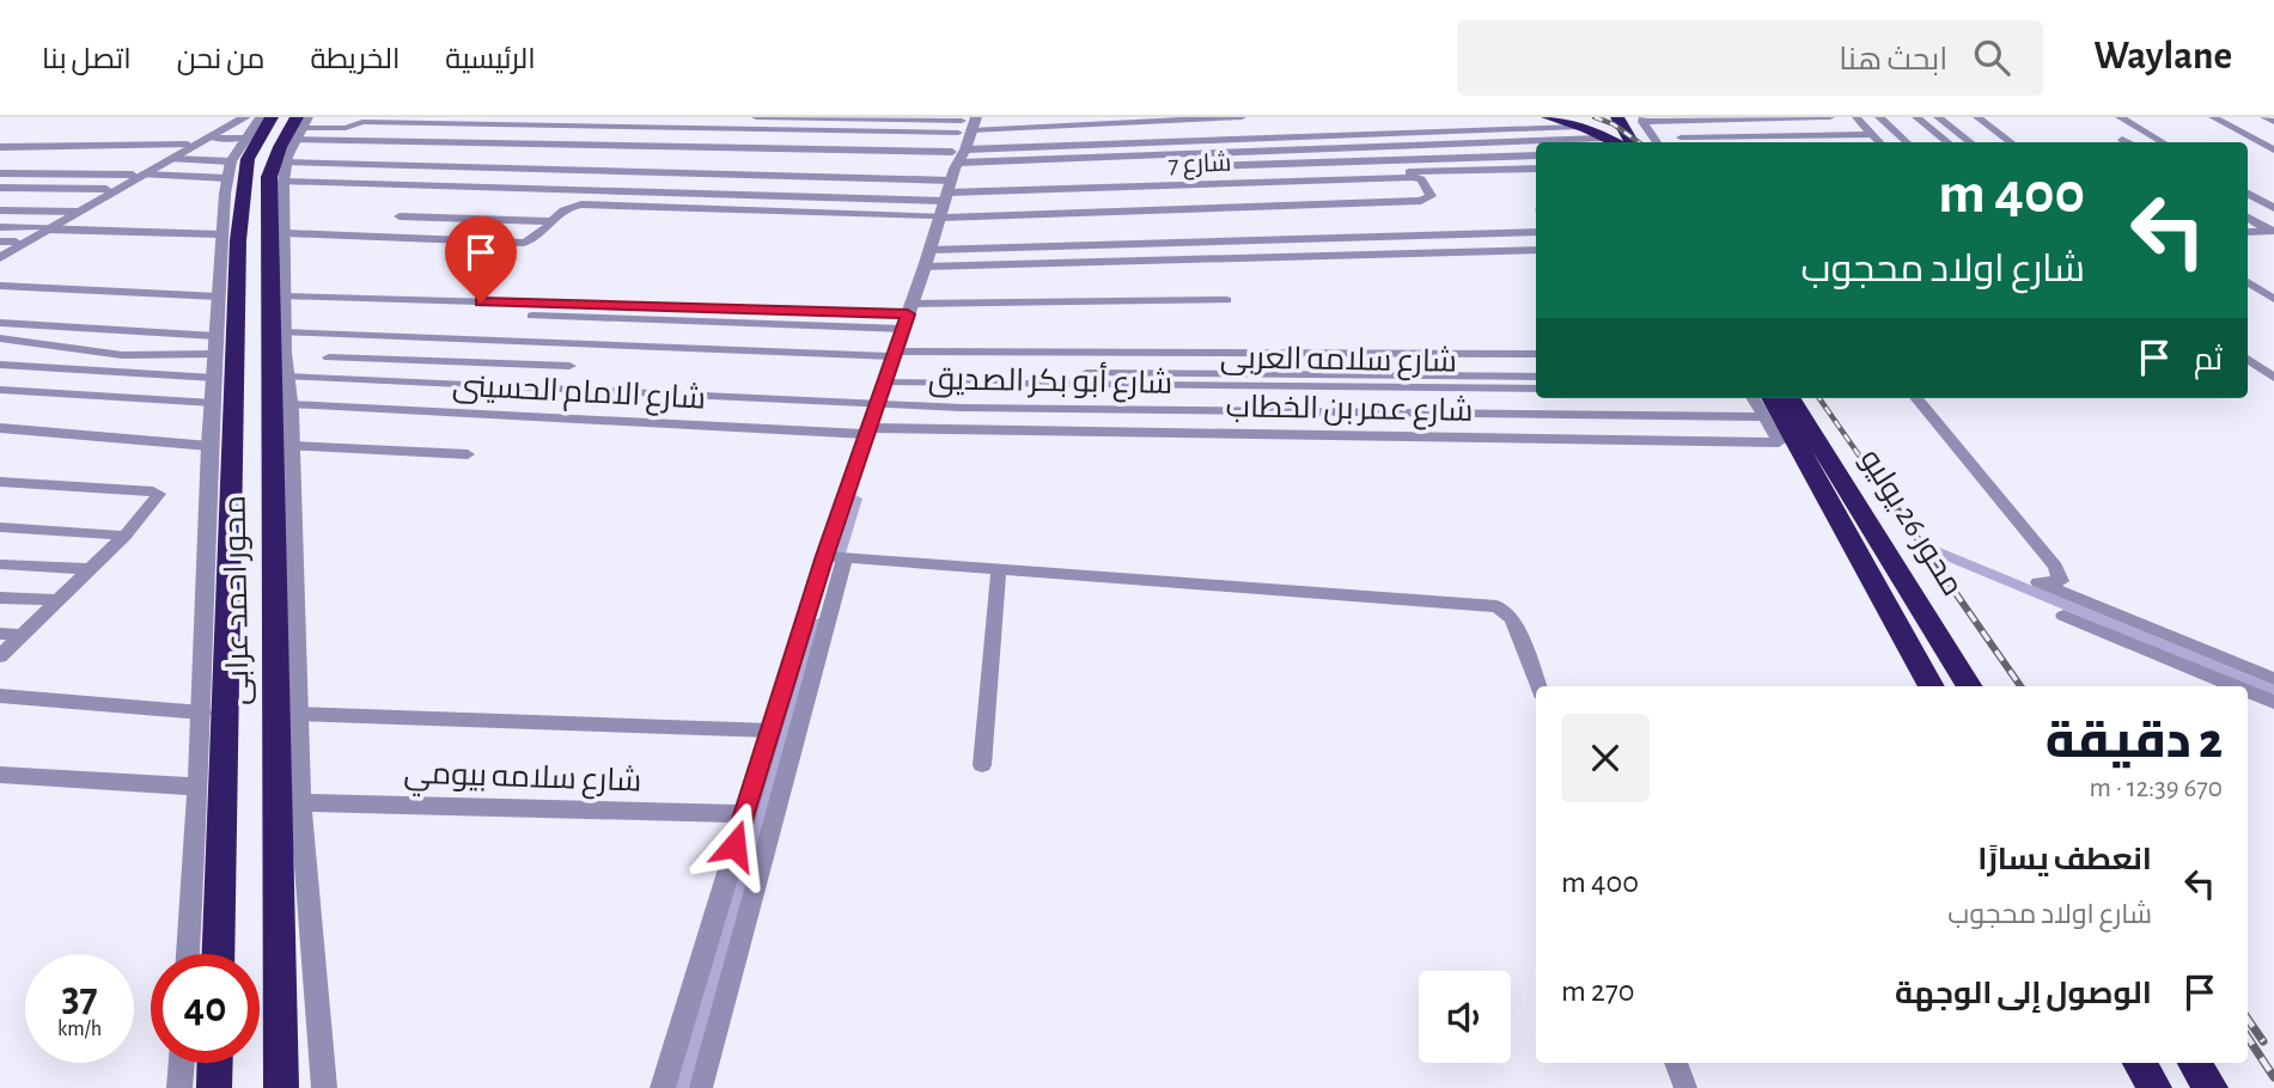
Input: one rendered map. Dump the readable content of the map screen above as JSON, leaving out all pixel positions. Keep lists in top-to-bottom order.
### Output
{
  "streets": {
    "highway": ["محور 26 يوليو", "محور احمد عرابى"],
    "street": [
      "شارع 7",
      "شارع سلامه العربى",
      "شارع أبو بكر الصديق",
      "شارع الامام الحسينى",
      "شارع عمر بن الخطاب",
      "شارع سلامه بيومي"
    ]
  },
  "crossings": [
    ["شارع أبو بكر الصديق", "شارع عمر بن الخطاب"],
    ["شارع أبو بكر الصديق", "محور 26 يوليو"],
    ["شارع الامام الحسينى", "شارع عمر بن الخطاب"],
    ["شارع عمر بن الخطاب", "محور 26 يوليو"]
  ],
  "page": {
    "header": "Waylane",
    "search": "ابحث هنا",
    "nav": [
      "الرئيسية",
      "الخريطة",
      "من نحن",
      "اتصل بنا"
    ],
    "turn": ["400 m", "شارع اولاد محجوب"],
    "then": "ثم",
    "heading": ["2 دقيقة", "670 m · 12:39"],
    "list": [
      {
        "name": "انعطف يسارًا",
        "note": "شارع اولاد محجوب",
        "value": "400 m"
      },
      {
        "name": "الوصول إلى الوجهة",
        "value": "270 m"
      }
    ],
    "speed": "37 km/h",
    "limit": "40"
  }
}
